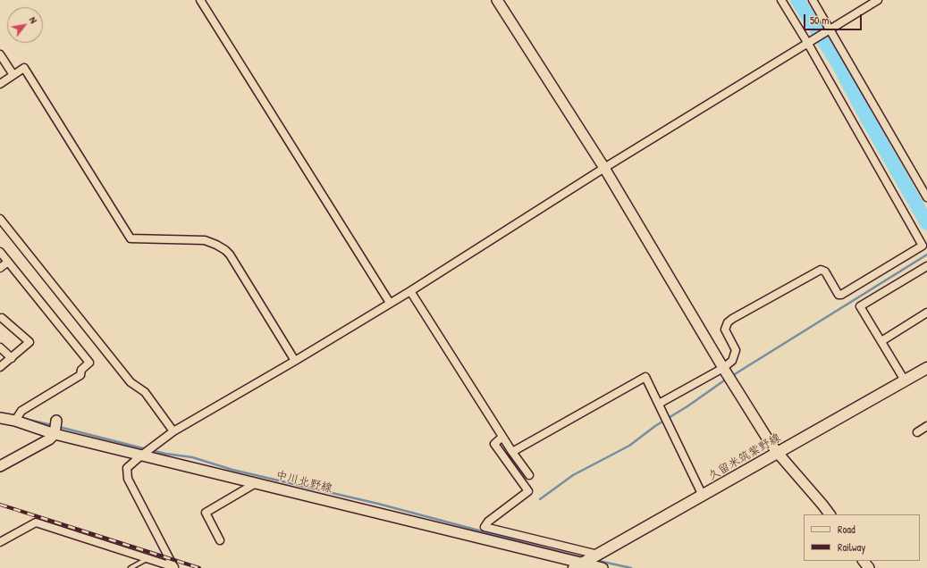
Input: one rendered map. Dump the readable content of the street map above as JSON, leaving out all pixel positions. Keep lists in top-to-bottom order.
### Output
{
  "streets": {
    "main road": ["久留米筑紫野線"],
    "street": ["中川北野線"]
  },
  "crossings": [
    ["久留米筑紫野線", "中川北野線"]
  ],
  "legend": ["Road", "Railway"],
  "scale_bar": "50 m",
  "north": "top right"
}
